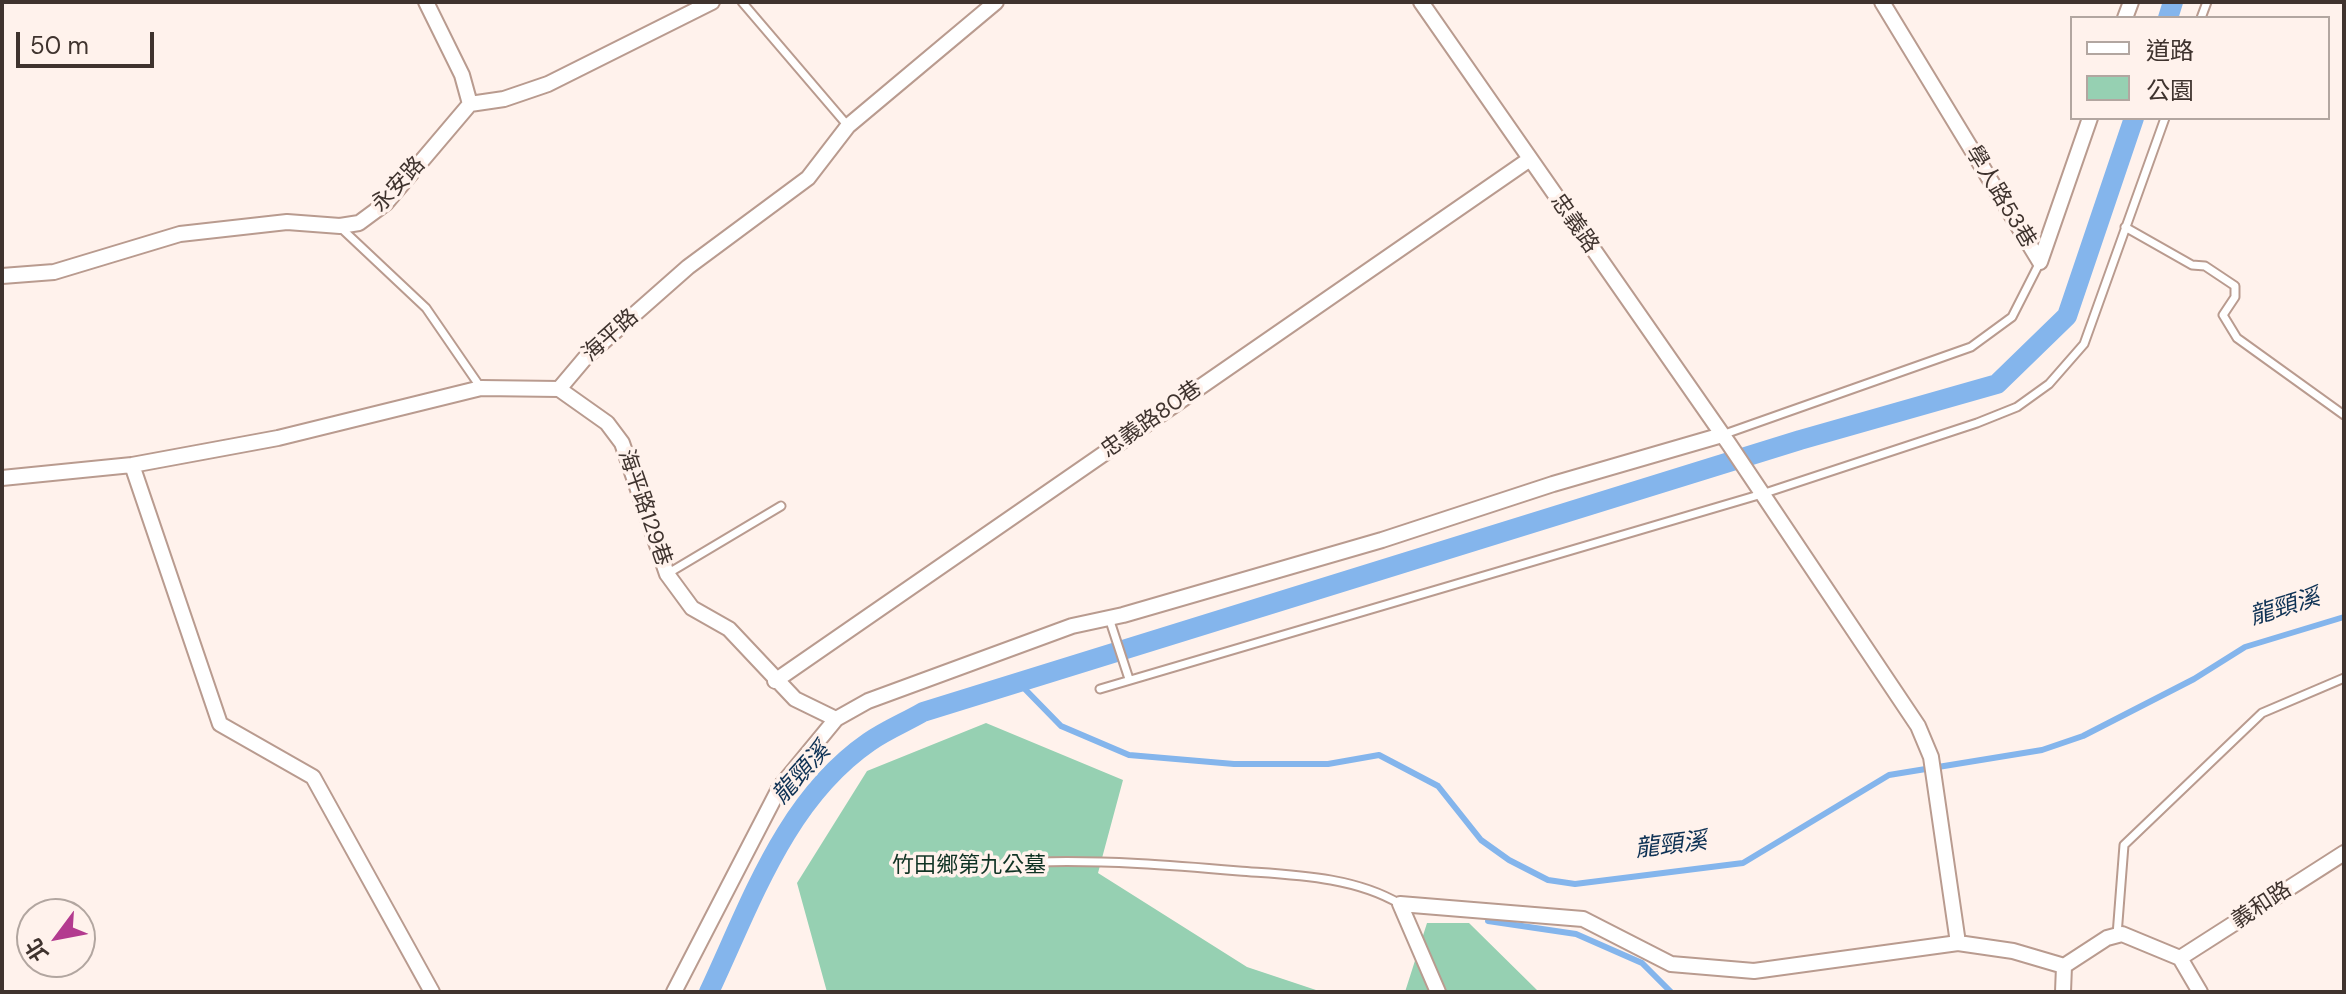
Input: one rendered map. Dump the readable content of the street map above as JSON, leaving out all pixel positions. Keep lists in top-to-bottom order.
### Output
{
  "streets": {
    "street": [
      "永安路",
      "學人路53巷",
      "忠義路",
      "海平路",
      "忠義路80巷",
      "海平路129巷",
      "義和路"
    ]
  },
  "crossings": [
    ["忠義路", "忠義路80巷"],
    ["海平路", "海平路129巷"],
    ["忠義路80巷", "海平路129巷"]
  ],
  "water": ["龍頸溪"],
  "parks": ["竹田鄉第九公墓"],
  "legend": ["道路", "公園"],
  "scale_bar": "50 m",
  "north": "bottom left"
}
